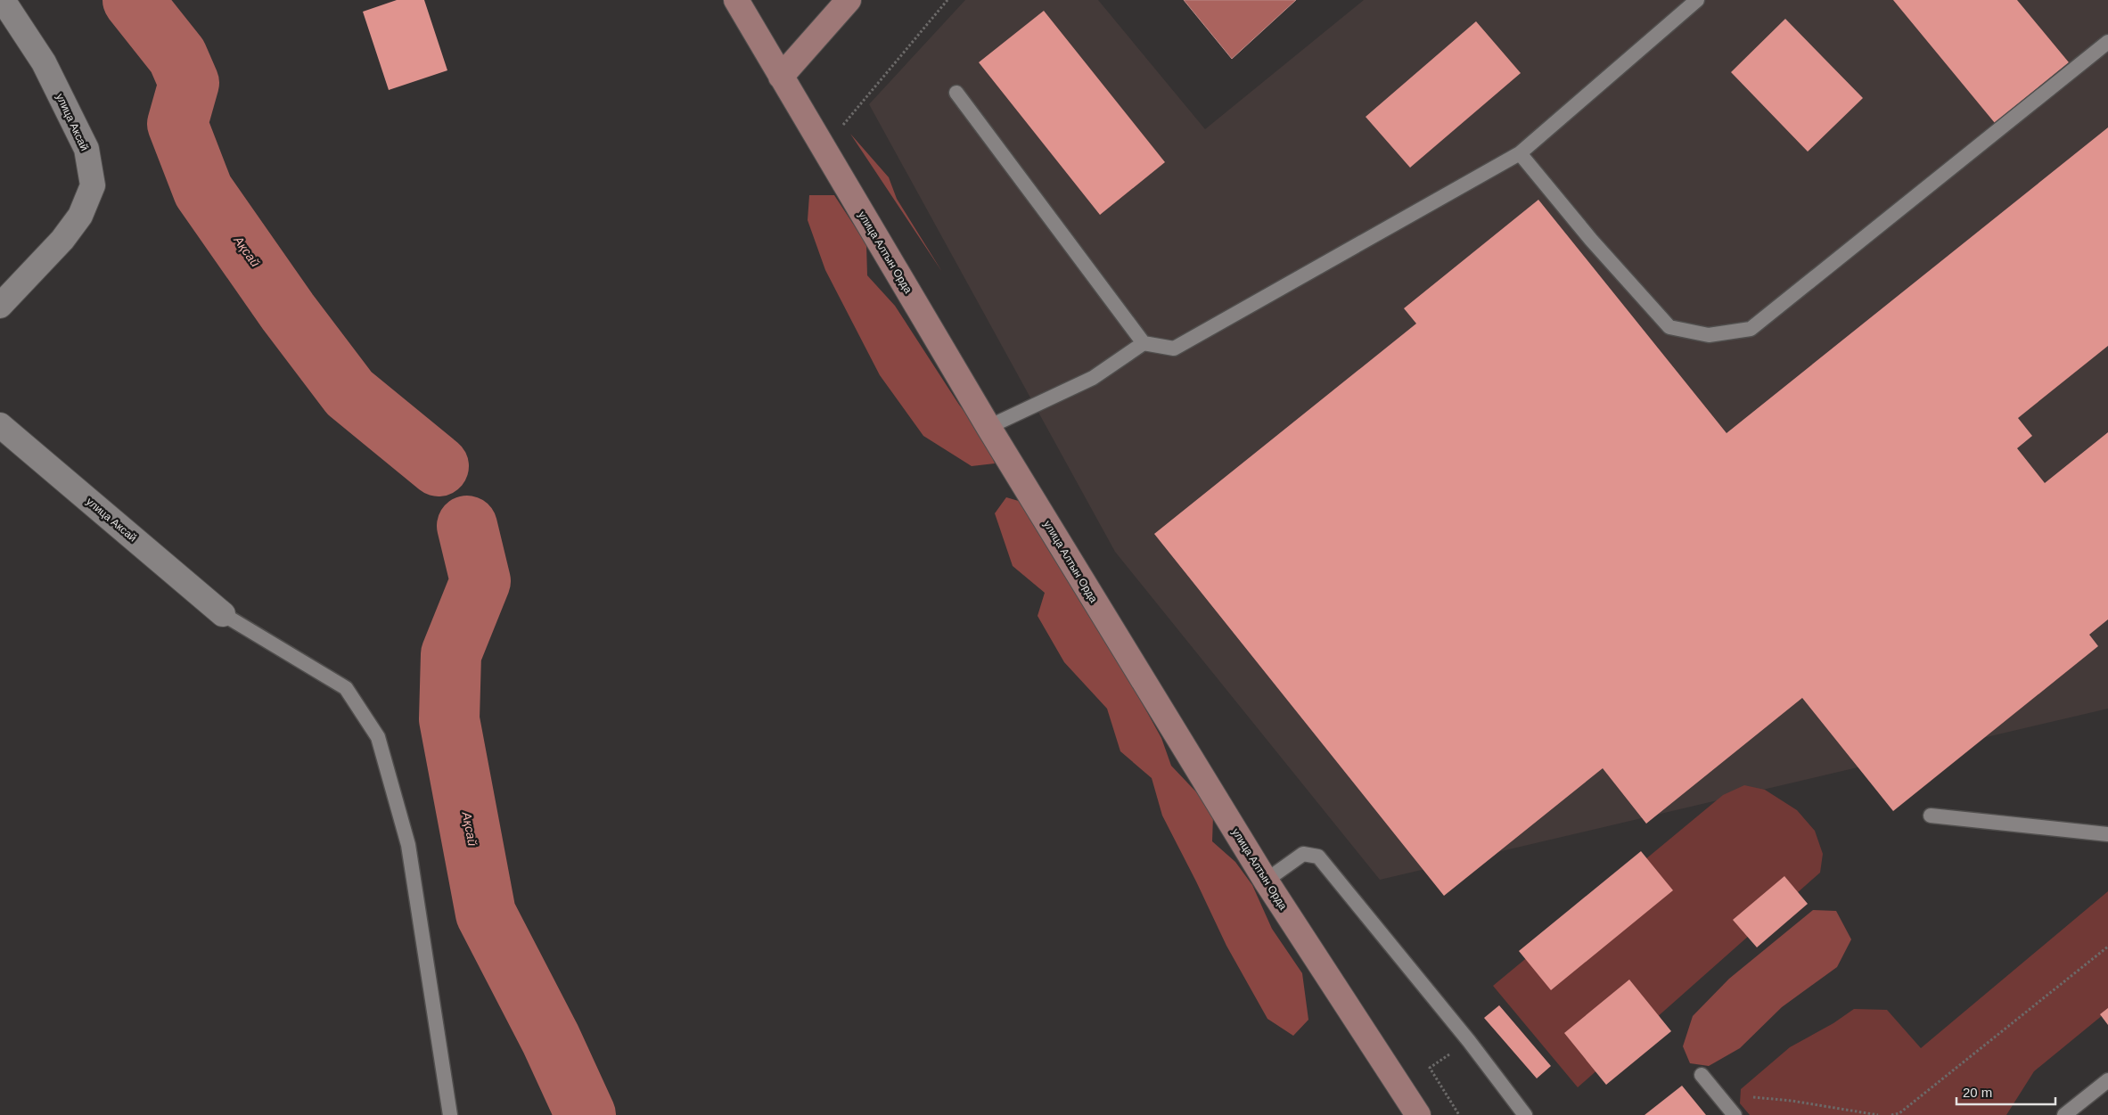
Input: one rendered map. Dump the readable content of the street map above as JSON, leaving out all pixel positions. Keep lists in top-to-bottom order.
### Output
{
  "streets": {
    "main road": ["улица Алтын Орда"],
    "street": ["улица Аксай"]
  },
  "water": ["Ақсай"],
  "scale_bar": "20 m"
}
